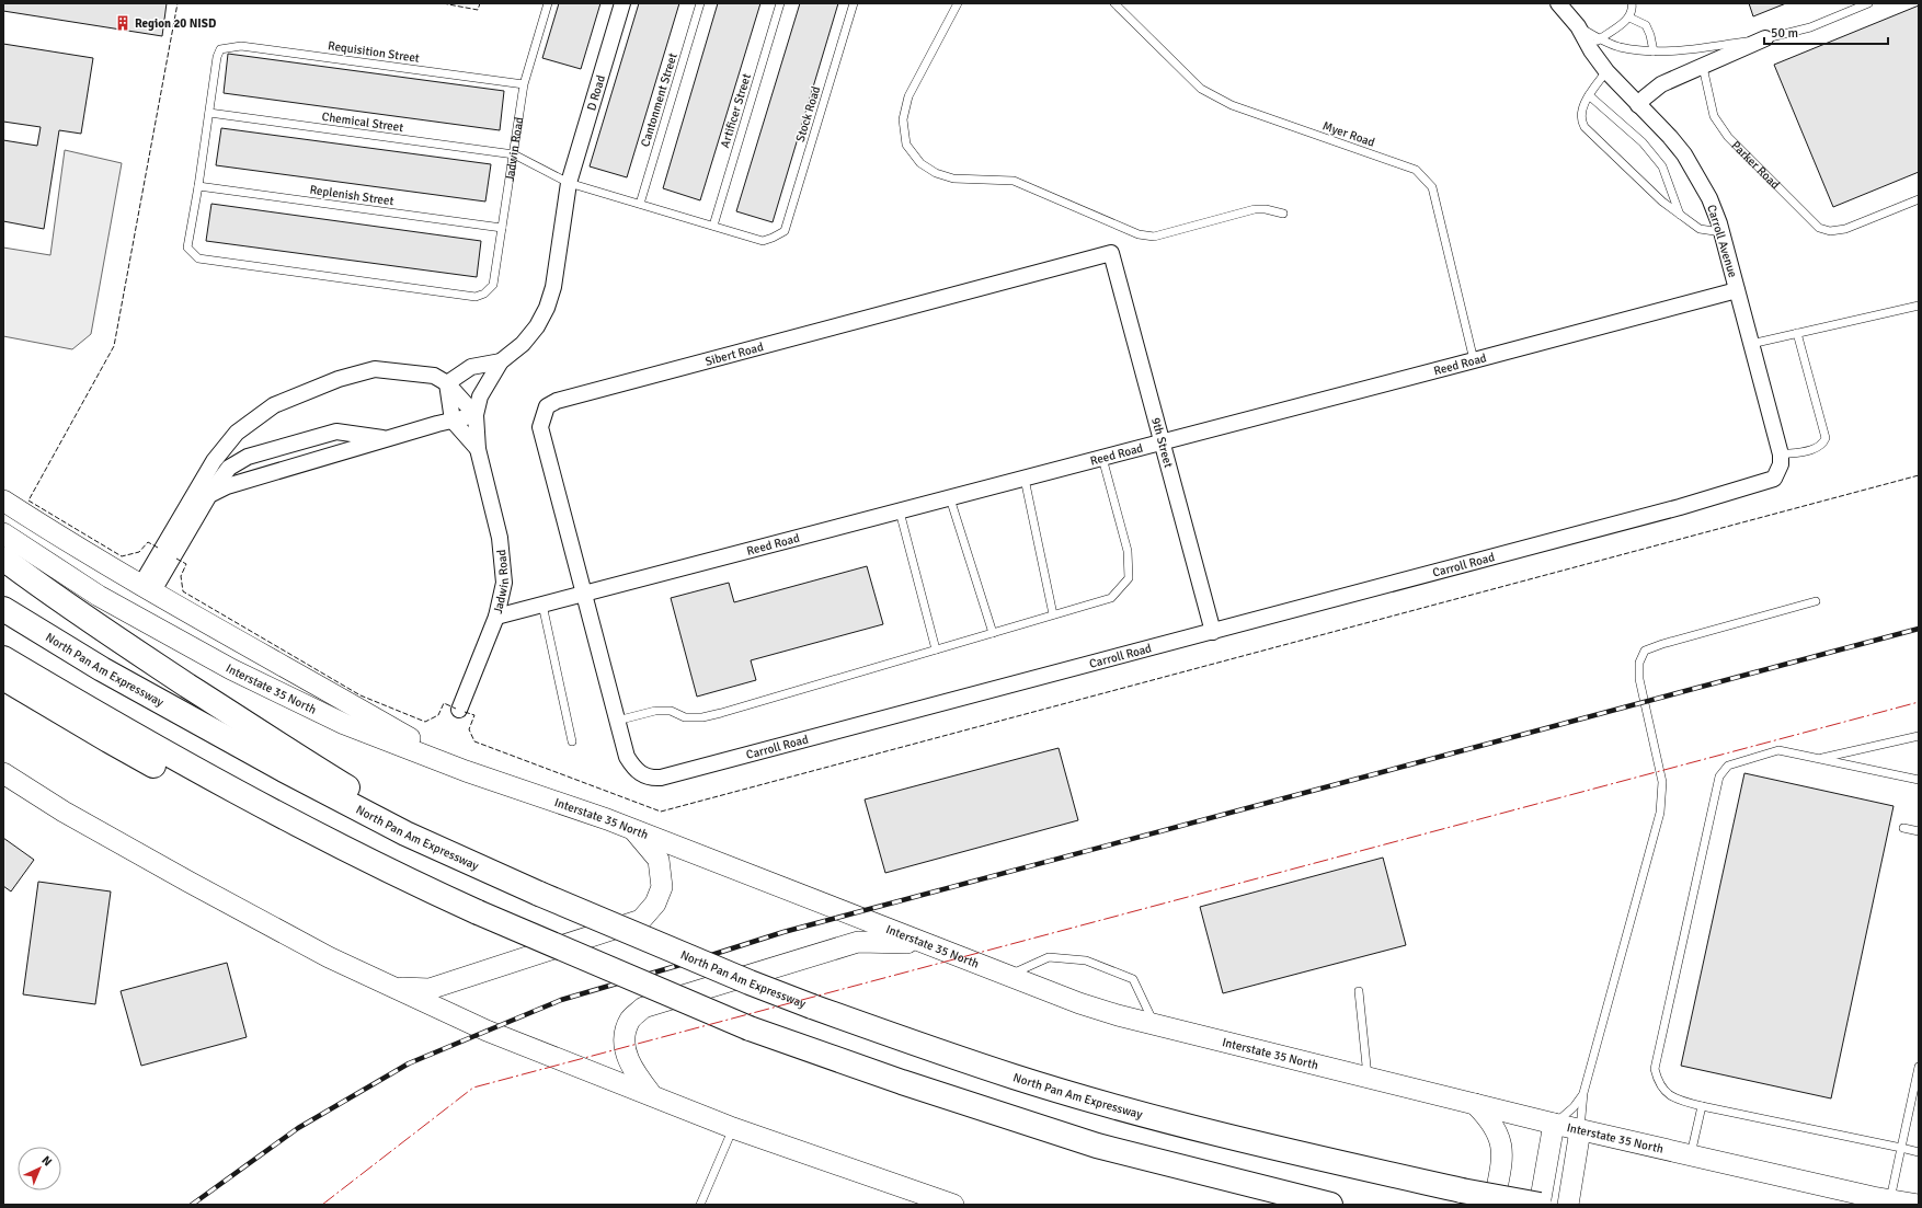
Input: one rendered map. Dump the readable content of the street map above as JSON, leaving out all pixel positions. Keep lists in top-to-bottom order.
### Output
{
  "streets": {
    "highway": ["North Pan Am Expressway"],
    "main road": ["Interstate 35 North"],
    "street": [
      "D Road",
      "Jadwin Road",
      "Carroll Avenue",
      "Sibert Road",
      "Reed Road",
      "9th Street",
      "Carroll Road"
    ],
    "lane": [
      "Requisition Street",
      "Cantonment Street",
      "Artificer Street",
      "Stock Road",
      "Chemical Street",
      "Myer Road",
      "Parker Road",
      "Replenish Street"
    ]
  },
  "crossings": [
    ["Requisition Street", "Chemical Street"],
    ["Requisition Street", "Jadwin Road"],
    ["D Road", "Chemical Street"],
    ["D Road", "Jadwin Road"],
    ["Cantonment Street", "Chemical Street"],
    ["Artificer Street", "Chemical Street"],
    ["Stock Road", "Chemical Street"],
    ["Chemical Street", "Jadwin Road"],
    ["Myer Road", "Reed Road"],
    ["Jadwin Road", "Replenish Street"],
    ["Jadwin Road", "Reed Road"],
    ["Carroll Avenue", "Reed Road"],
    ["Carroll Avenue", "Carroll Road"],
    ["Sibert Road", "Reed Road"],
    ["Sibert Road", "9th Street"],
    ["Sibert Road", "Carroll Road"],
    ["Reed Road", "9th Street"],
    ["Reed Road", "Carroll Road"],
    ["9th Street", "Carroll Road"]
  ],
  "places": {
    "building": ["Region 20 NISD"]
  },
  "scale_bar": "50 m",
  "north": "top right"
}
